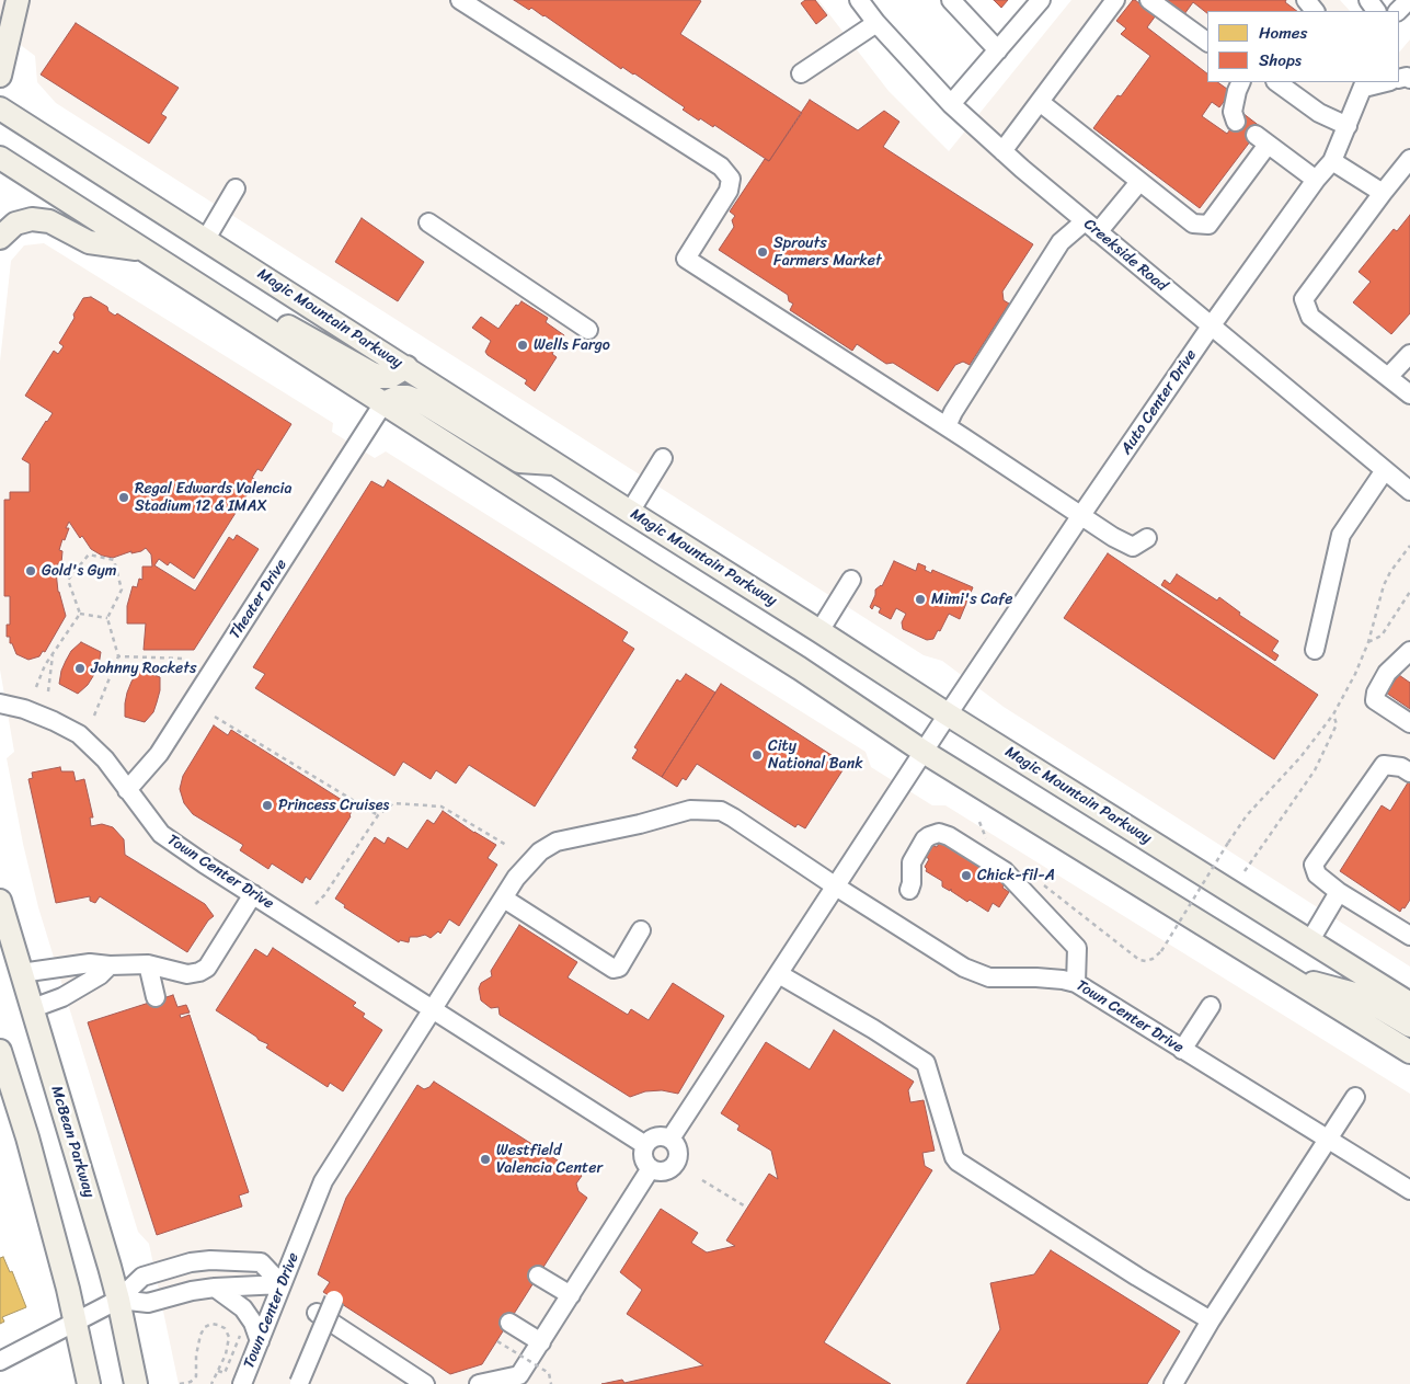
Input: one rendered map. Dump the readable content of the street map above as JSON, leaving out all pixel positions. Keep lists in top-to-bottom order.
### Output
{
  "streets": {
    "main road": ["Magic Mountain Parkway", "McBean Parkway"],
    "street": [
      "Creekside Road",
      "Auto Center Drive",
      "Theater Drive",
      "Town Center Drive"
    ]
  },
  "crossings": [
    ["Creekside Road", "Auto Center Drive"],
    ["Magic Mountain Parkway", "Auto Center Drive"],
    ["Theater Drive", "Town Center Drive"]
  ],
  "places": [
    "Sprouts Farmers Market",
    "Wells Fargo",
    "Regal Edwards Valencia Stadium 12 & IMAX",
    "Gold's Gym",
    "Mimi's Cafe",
    "Johnny Rockets",
    "City National Bank",
    "Princess Cruises",
    "Chick-fil-A",
    "Westfield Valencia Center"
  ],
  "legend": ["Homes", "Shops"]
}
